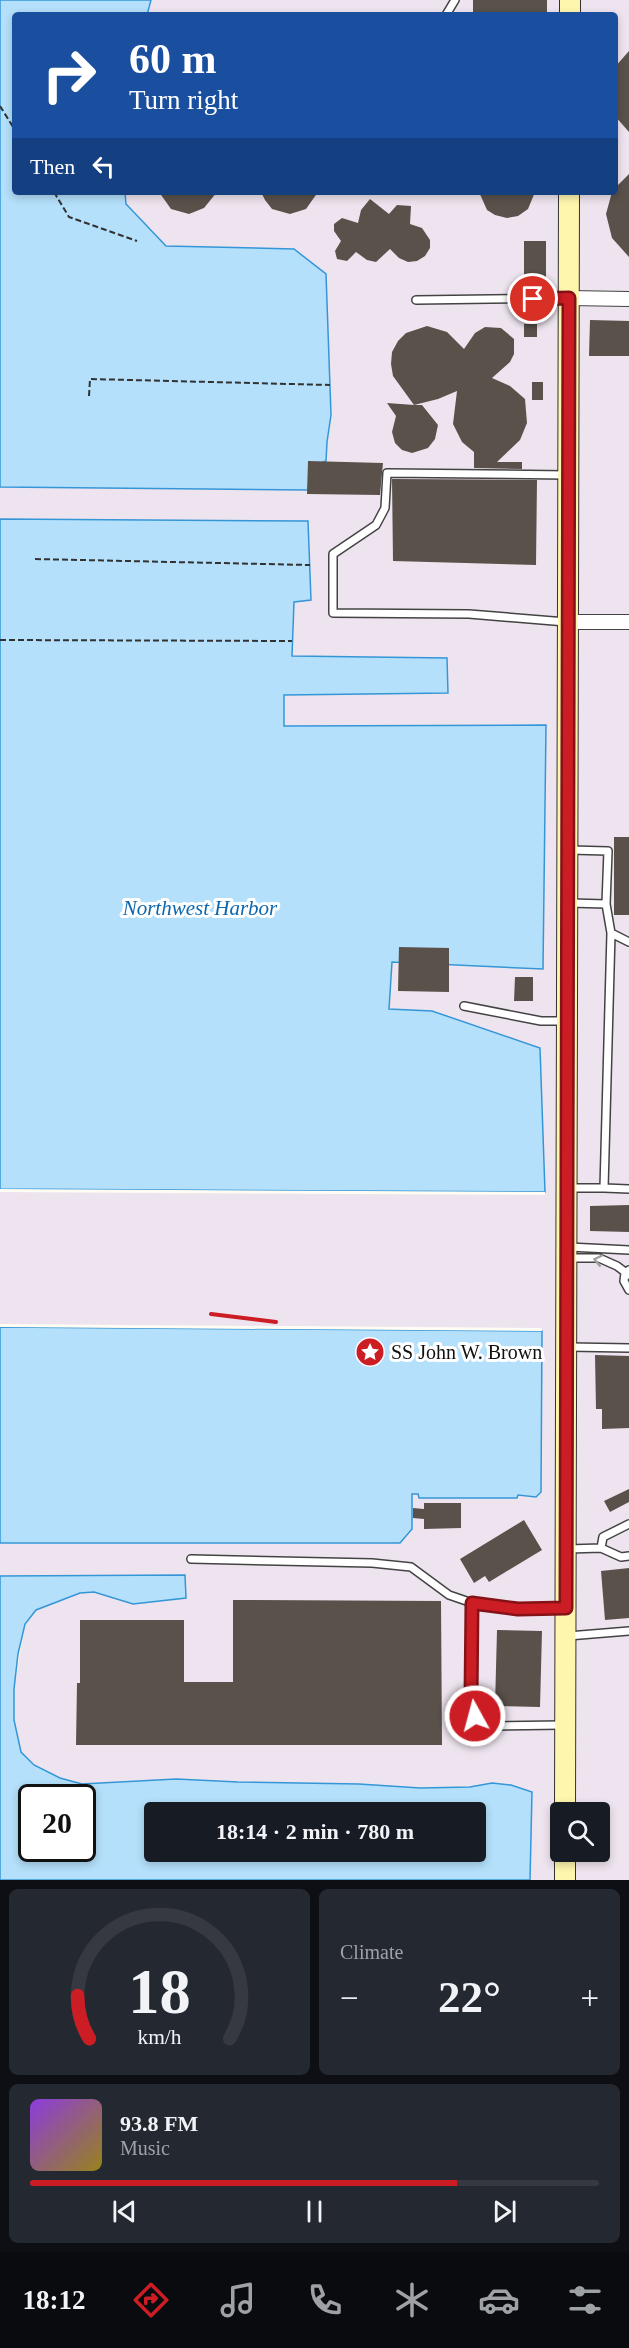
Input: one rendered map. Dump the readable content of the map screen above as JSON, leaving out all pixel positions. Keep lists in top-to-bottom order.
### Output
{
  "water": ["Northwest Harbor"],
  "places": {
    "place": ["SS John W. Brown"]
  },
  "page": {
    "turn": ["60 m", "Turn right"],
    "then": "Then",
    "limit": "20",
    "trip": "18:14 · 2 min · 780 m",
    "tile": "Climate",
    "heat": ["−", "22°", "+"],
    "song": ["93.8 FM", "Music"],
    "tabs": "18:12",
    "gauge": ["18", "km/h"]
  }
}
